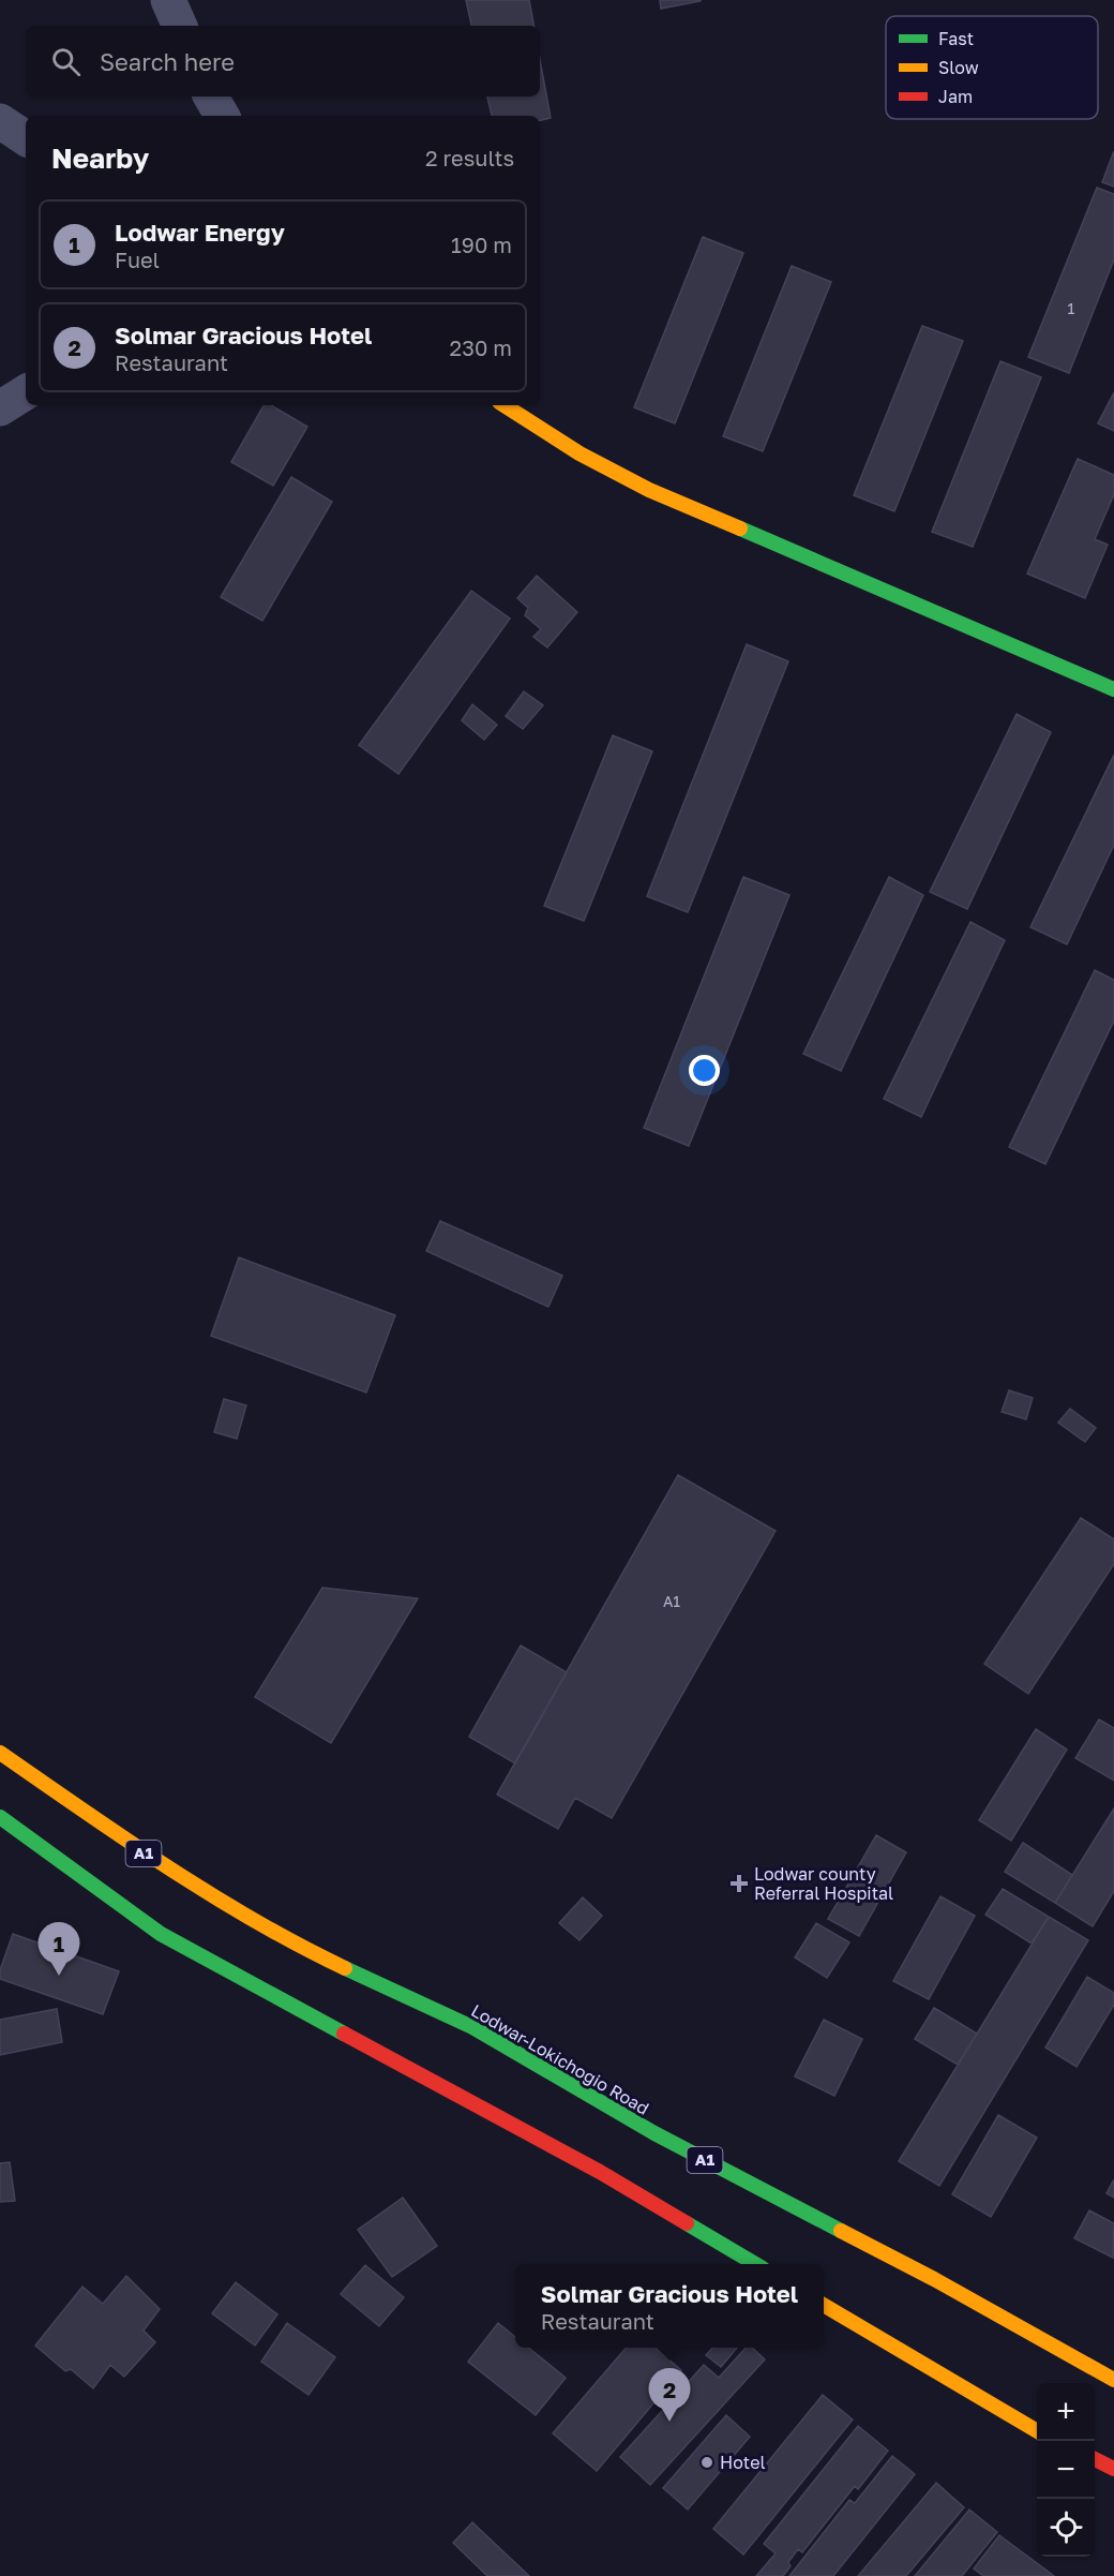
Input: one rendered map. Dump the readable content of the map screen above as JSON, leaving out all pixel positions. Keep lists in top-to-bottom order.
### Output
{
  "streets": {
    "main road": ["A1", "Lodwar-Lokichogio Road"]
  },
  "places": {
    "health": ["Lodwar county Referral Hospital"],
    "other": ["Hotel"]
  },
  "house_numbers": ["1", "A1"],
  "legend": ["Fast", "Slow", "Jam"],
  "page": {
    "search": "Search here",
    "heading": ["Nearby", "2 results"],
    "list": [
      {
        "mark": "1",
        "name": "Lodwar Energy",
        "note": "Fuel",
        "value": "190 m"
      },
      {
        "mark": "2",
        "name": "Solmar Gracious Hotel",
        "note": "Restaurant",
        "value": "230 m"
      }
    ],
    "pins": ["1", "2"],
    "popup": ["Solmar Gracious Hotel", "Restaurant"],
    "map_buttons": ["+", "−"]
  }
}
